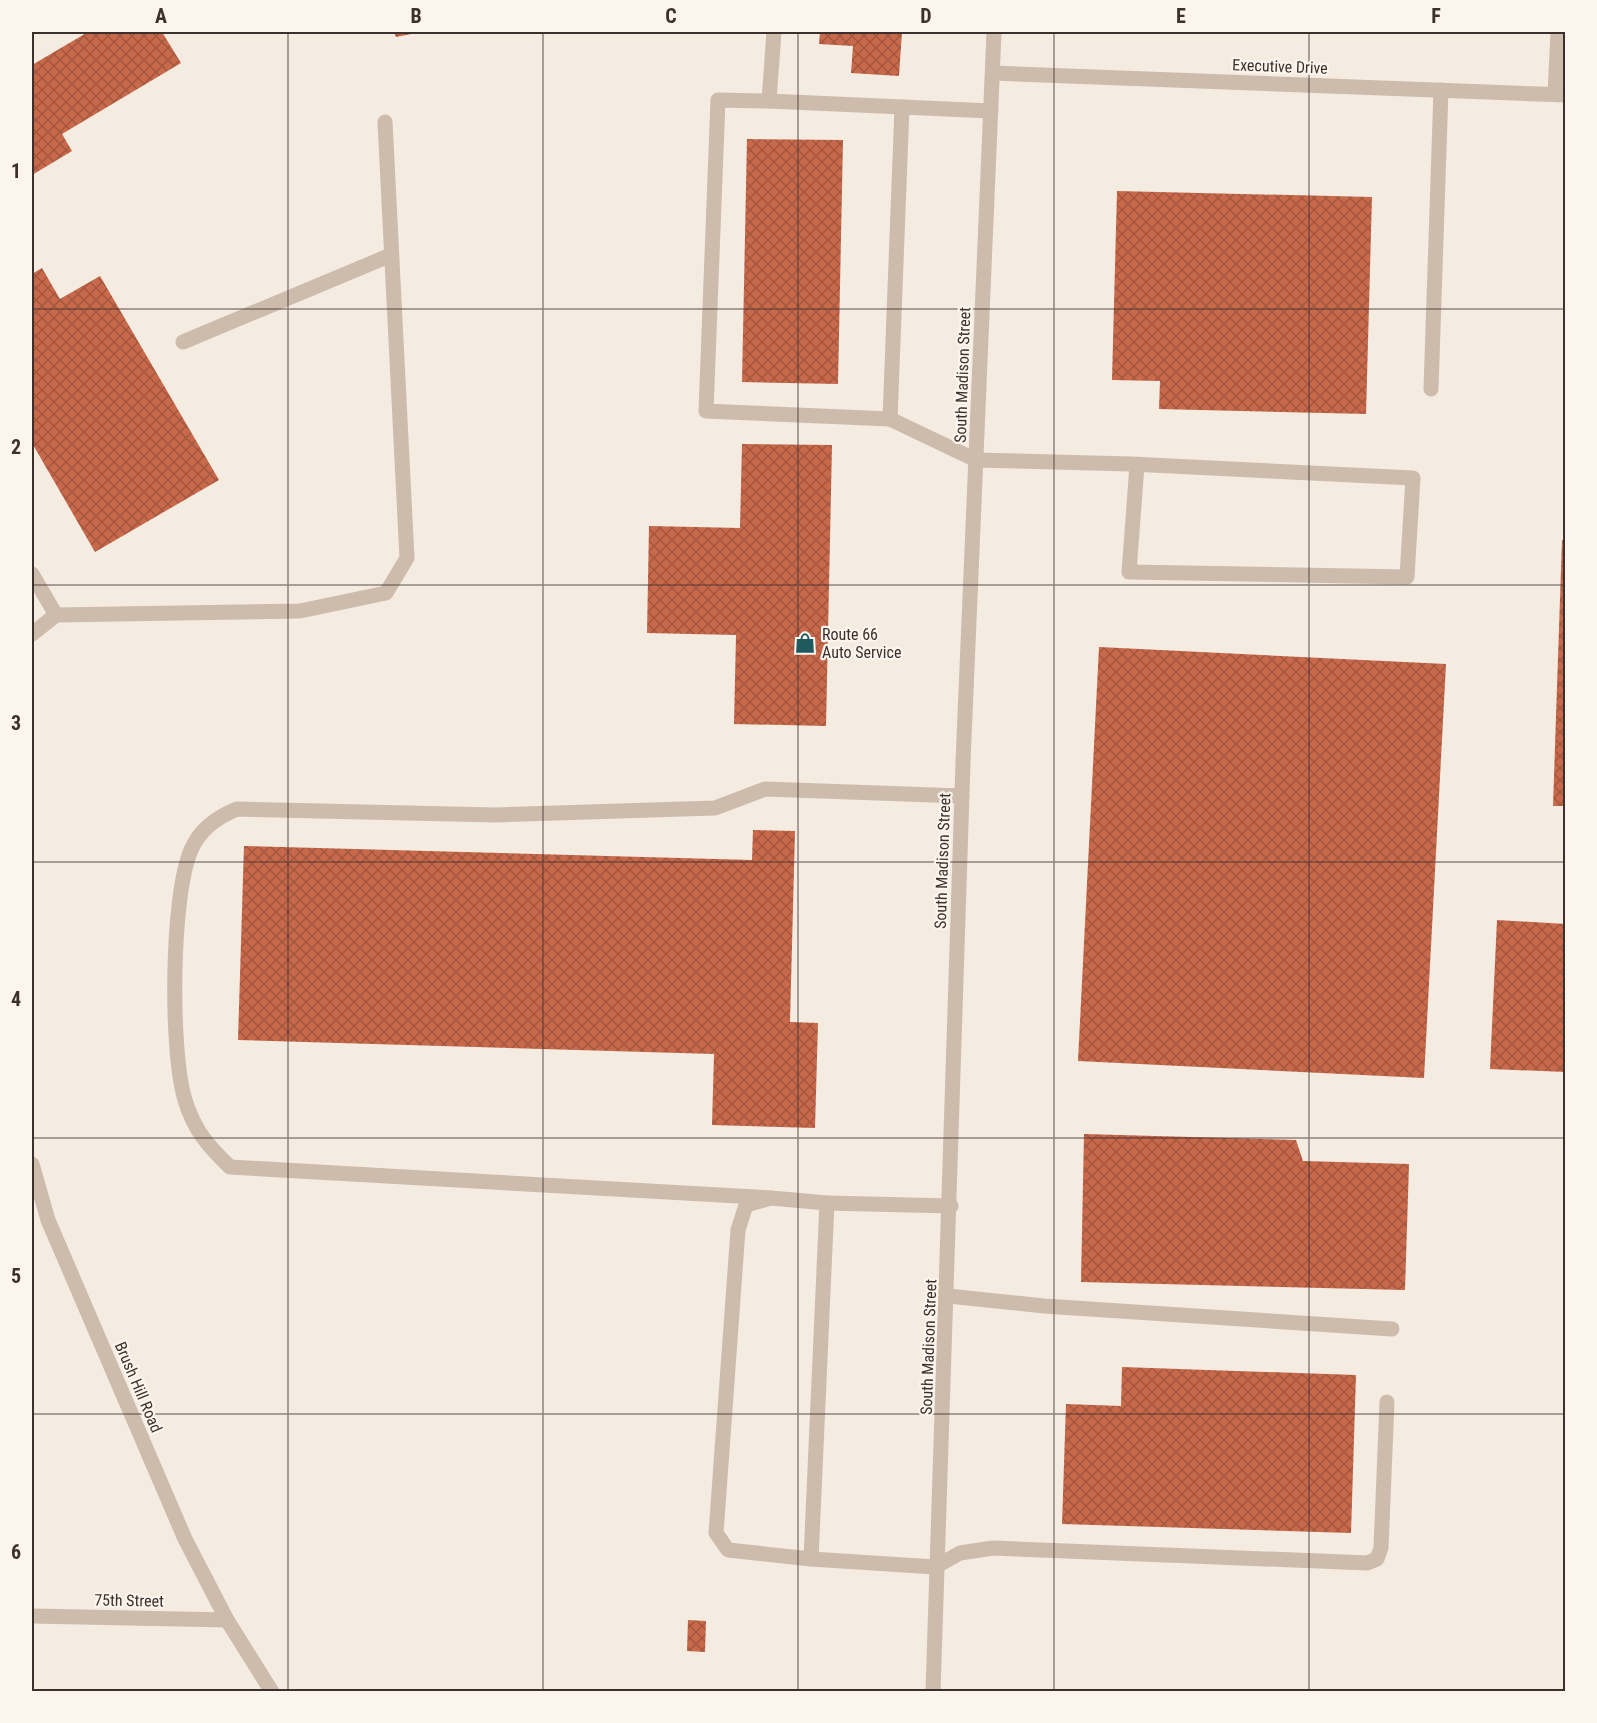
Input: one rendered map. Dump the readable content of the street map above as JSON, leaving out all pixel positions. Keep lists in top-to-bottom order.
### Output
{
  "streets": {
    "street": [
      "Executive Drive",
      "South Madison Street",
      "Brush Hill Road",
      "75th Street"
    ]
  },
  "crossings": [
    ["Executive Drive", "South Madison Street"],
    ["Brush Hill Road", "75th Street"]
  ],
  "places": {
    "shop": ["Route 66 Auto Service"]
  },
  "grid": {
    "columns": [
      "A",
      "B",
      "C",
      "D",
      "E",
      "F"
    ],
    "rows": [
      "1",
      "2",
      "3",
      "4",
      "5",
      "6"
    ]
  }
}
